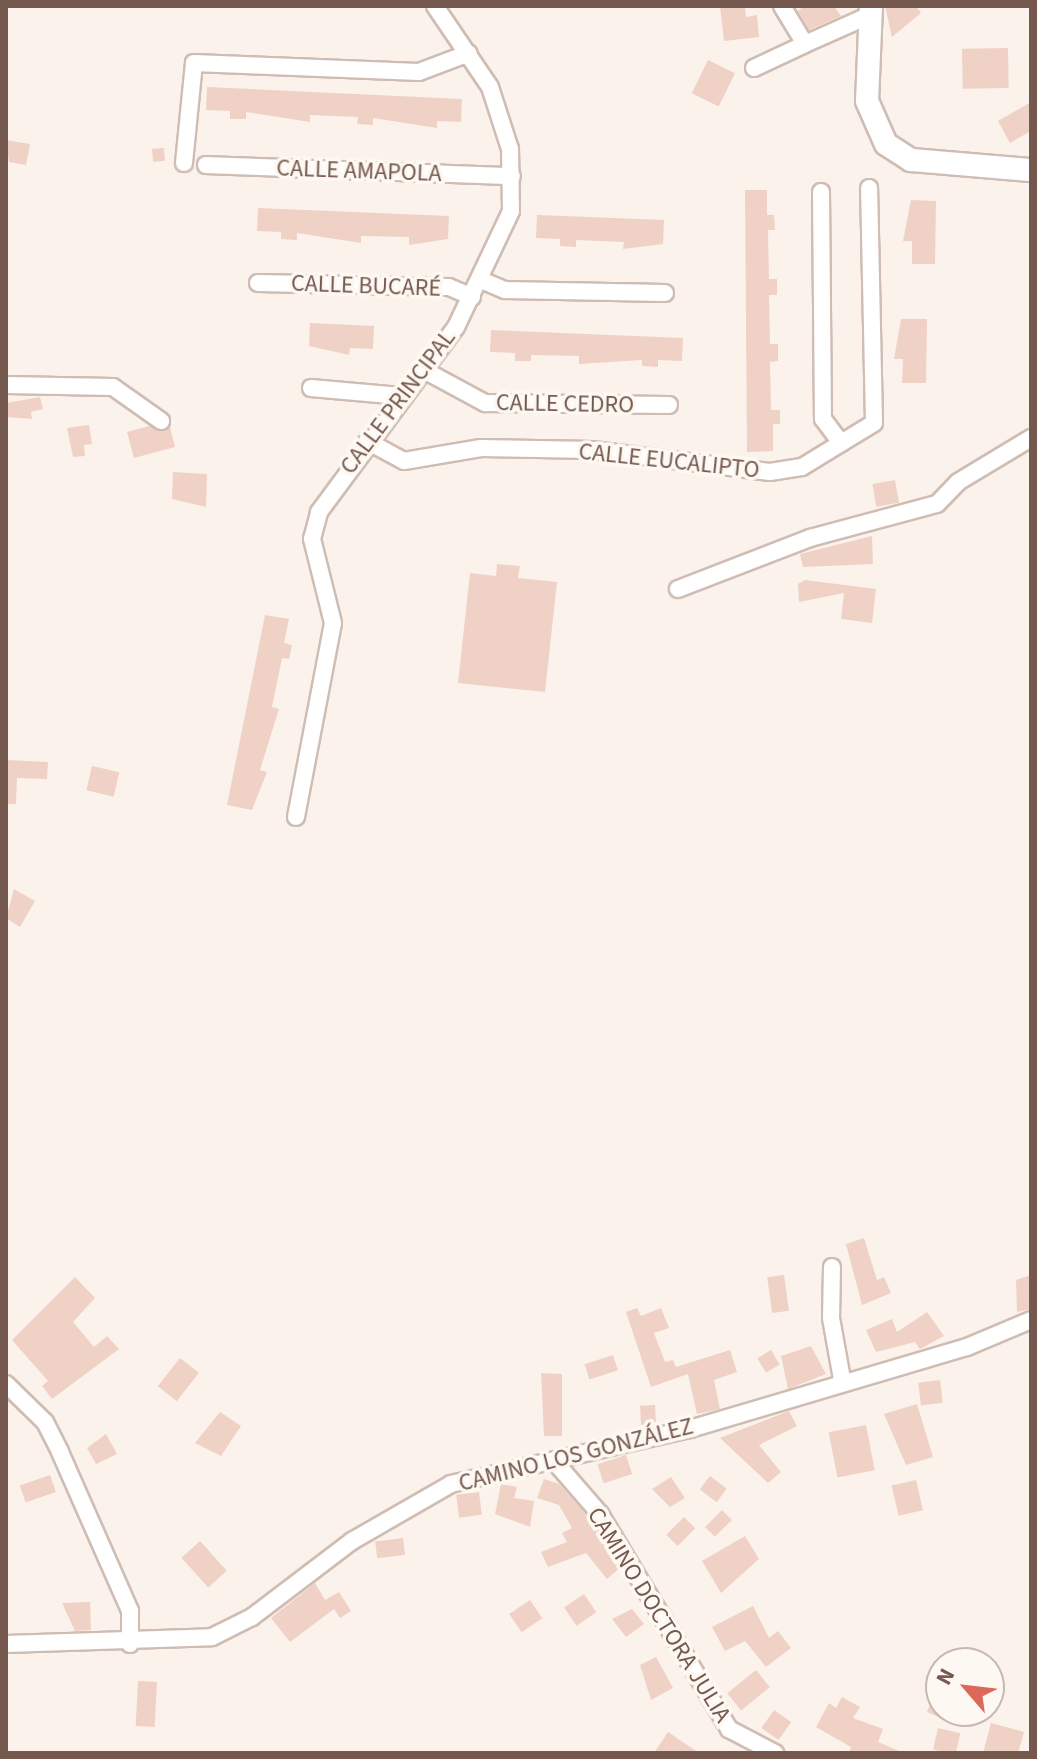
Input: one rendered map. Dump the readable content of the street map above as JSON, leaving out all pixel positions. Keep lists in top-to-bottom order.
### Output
{
  "streets": {
    "street": [
      "CALLE AMAPOLA",
      "CALLE BUCARÉ",
      "CALLE PRINCIPAL",
      "CALLE CEDRO",
      "CALLE EUCALIPTO",
      "CAMINO LOS GONZÁLEZ",
      "CAMINO DOCTORA JULIA"
    ]
  },
  "crossings": [
    ["CALLE AMAPOLA", "CALLE PRINCIPAL"],
    ["CALLE BUCARÉ", "CALLE PRINCIPAL"],
    ["CALLE PRINCIPAL", "CALLE CEDRO"],
    ["CALLE PRINCIPAL", "CALLE EUCALIPTO"],
    ["CAMINO LOS GONZÁLEZ", "CAMINO DOCTORA JULIA"]
  ],
  "north": "top left"
}
